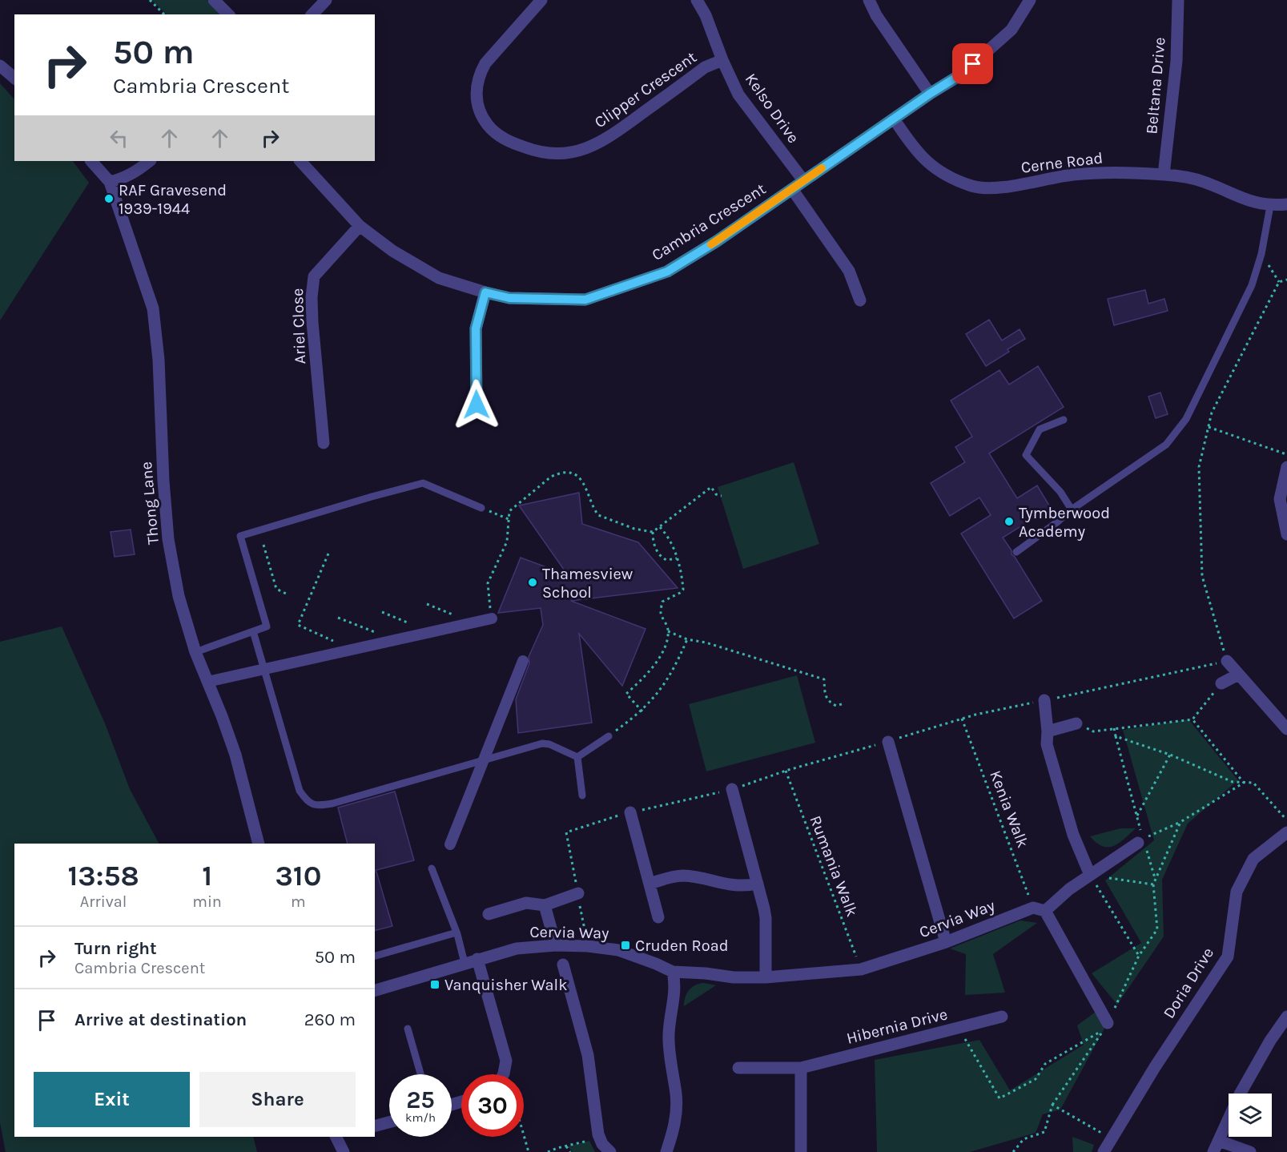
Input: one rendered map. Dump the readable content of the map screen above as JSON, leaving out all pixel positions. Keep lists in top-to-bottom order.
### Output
{
  "streets": {
    "street": [
      "Beltana Drive",
      "Clipper Crescent",
      "Kelso Drive",
      "Cerne Road",
      "Cambria Crescent",
      "Ariel Close",
      "Thong Lane",
      "Cervia Way",
      "Doria Drive",
      "Hibernia Drive"
    ],
    "path": ["Kenia Walk", "Rumania Walk"]
  },
  "crossings": [
    ["Beltana Drive", "Cerne Road"],
    ["Clipper Crescent", "Kelso Drive"],
    ["Kelso Drive", "Cambria Crescent"],
    ["Cerne Road", "Cambria Crescent"],
    ["Cambria Crescent", "Ariel Close"],
    ["Kenia Walk", "Cervia Way"],
    ["Rumania Walk", "Cervia Way"]
  ],
  "places": {
    "other": ["RAF Gravesend 1939-1944", "Tymberwood Academy", "Thamesview School"],
    "transit": ["Cruden Road", "Vanquisher Walk"]
  },
  "page": {
    "turn": ["50 m", "Cambria Crescent"],
    "eta": [
      "13:58",
      "Arrival",
      "1",
      "min",
      "310",
      "m"
    ],
    "list": [
      {
        "name": "Turn right",
        "note": "Cambria Crescent",
        "value": "50 m"
      },
      {
        "name": "Arrive at destination",
        "value": "260 m"
      }
    ],
    "buttons": ["Exit", "Share"],
    "speed": "25 km/h",
    "limit": "30"
  }
}
